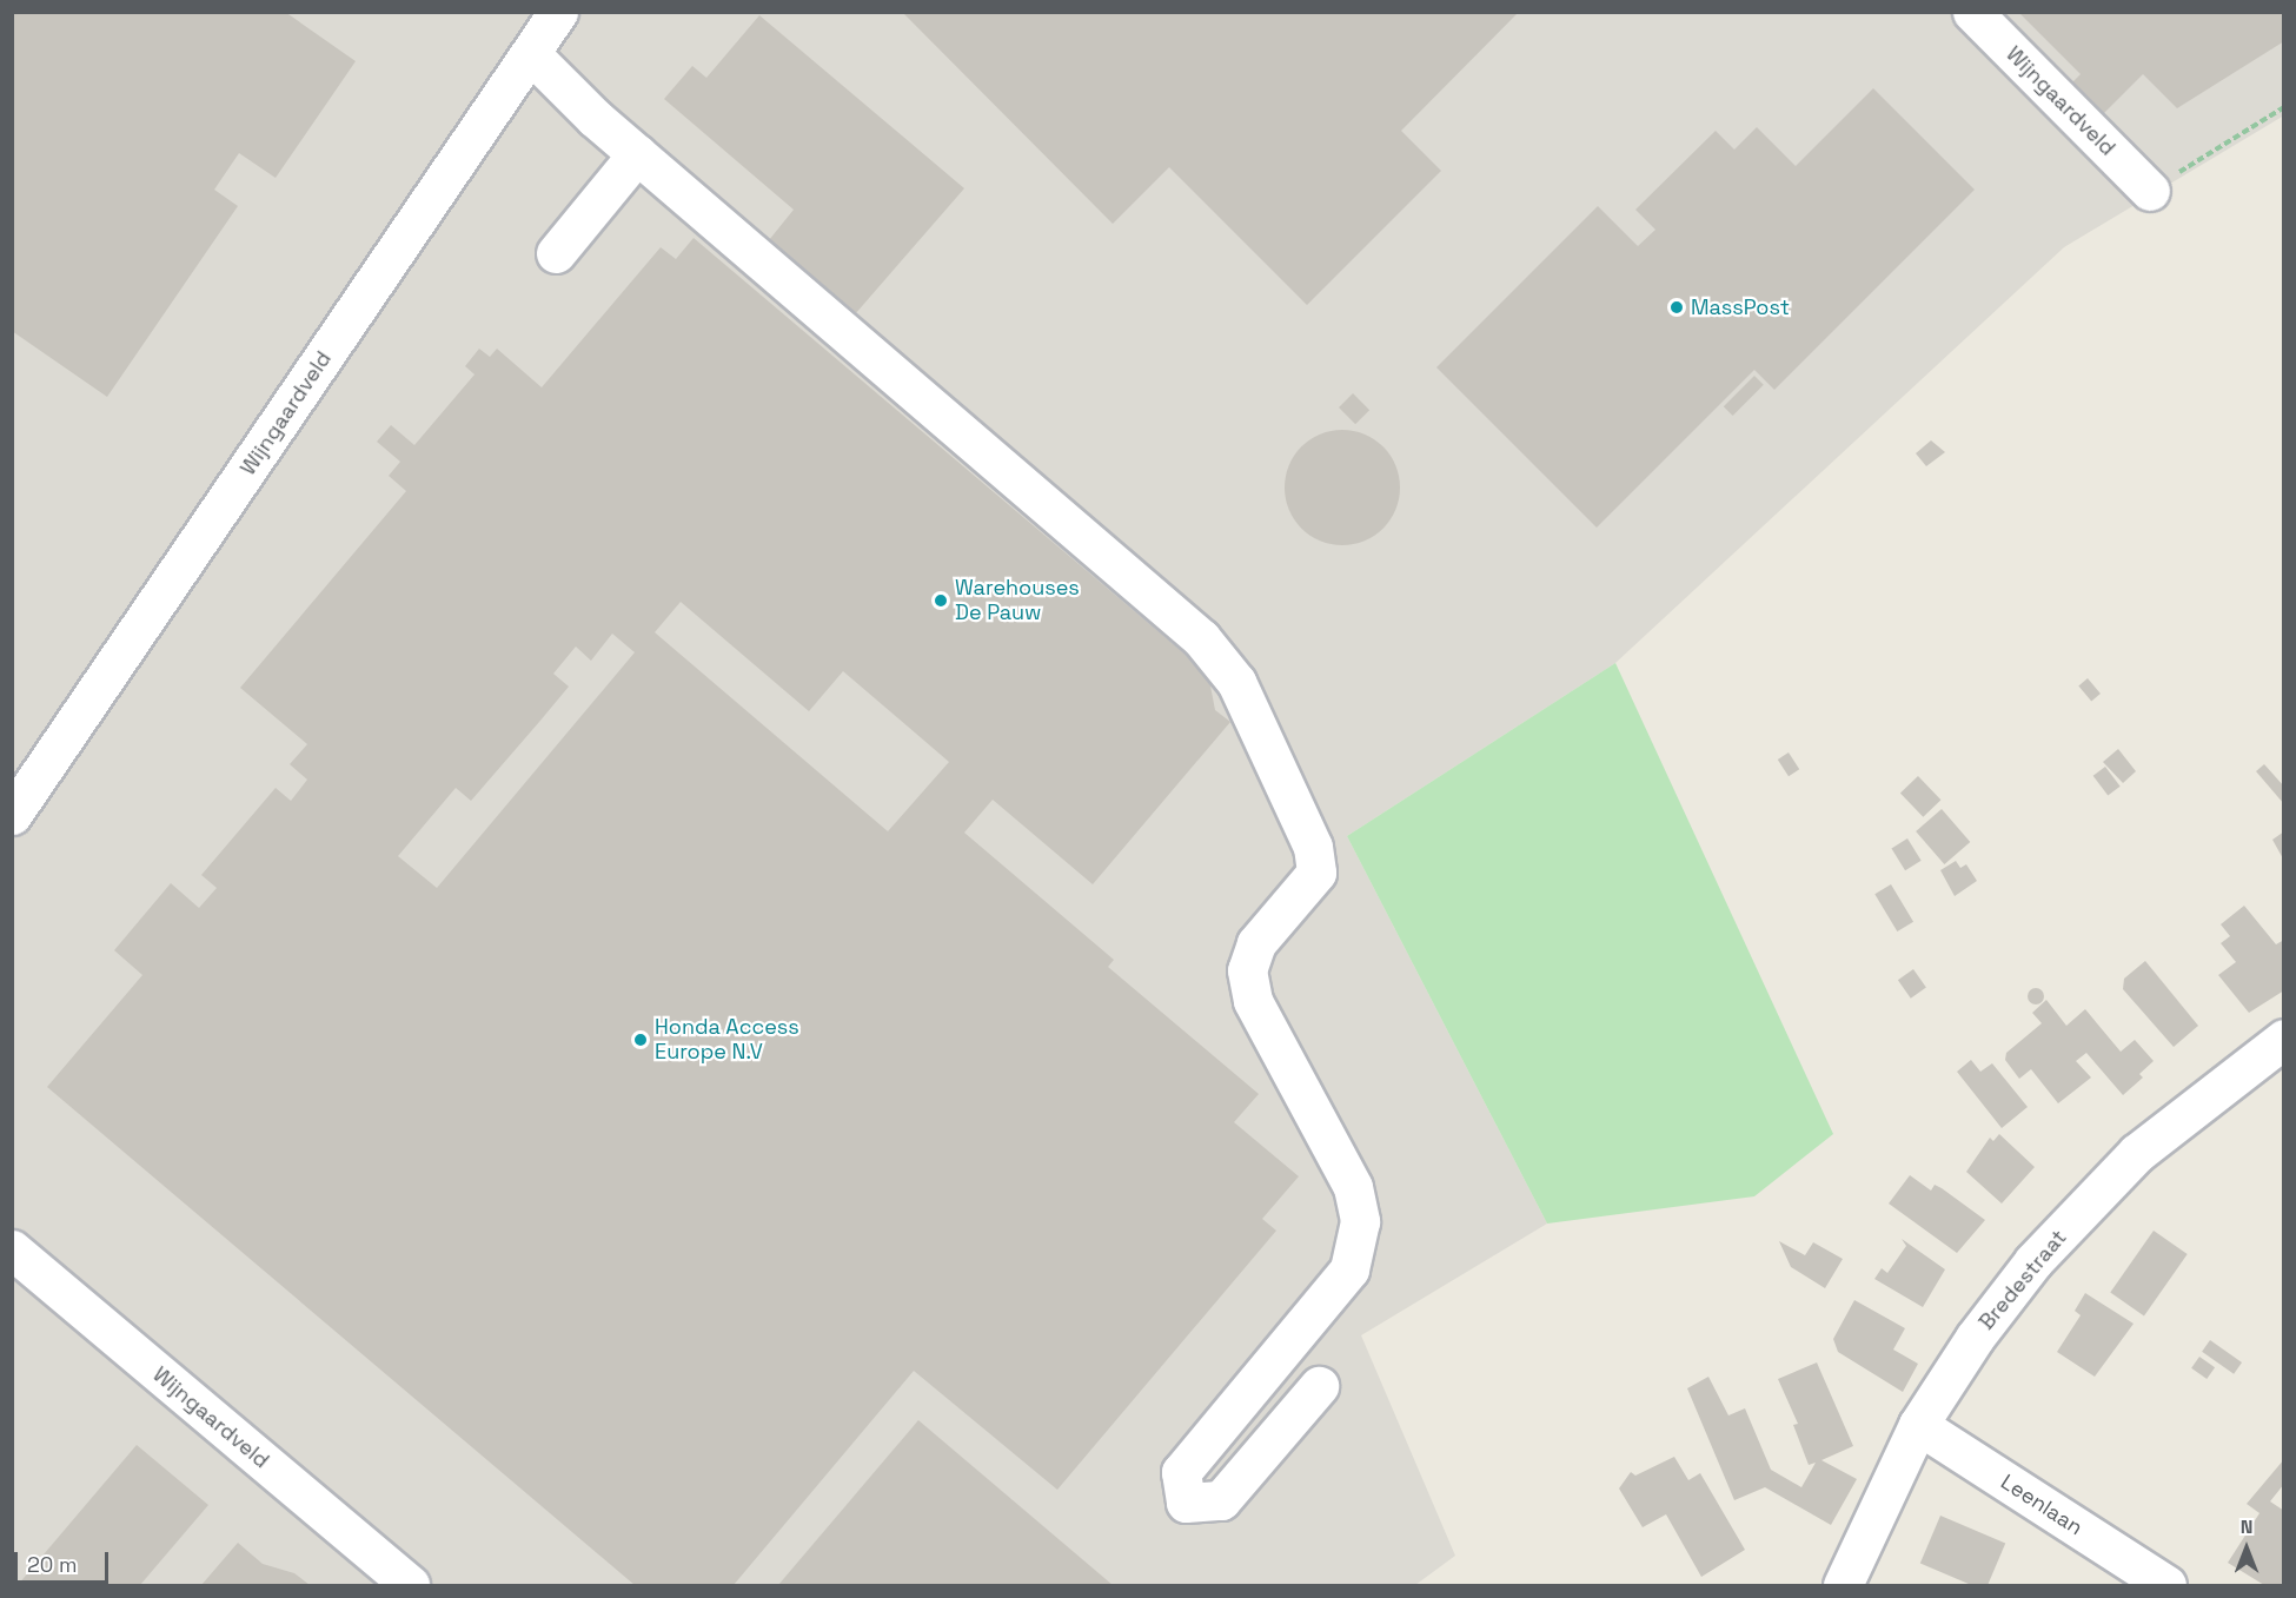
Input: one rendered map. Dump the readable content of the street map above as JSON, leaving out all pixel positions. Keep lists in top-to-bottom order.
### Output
{
  "streets": {
    "street": ["Wijngaardveld", "Bredestraat", "Leenlaan"]
  },
  "crossings": [
    ["Bredestraat", "Leenlaan"]
  ],
  "places": ["MassPost", "Warehouses De Pauw", "Honda Access Europe N.V"],
  "scale_bar": "20 m",
  "north": "top"
}
